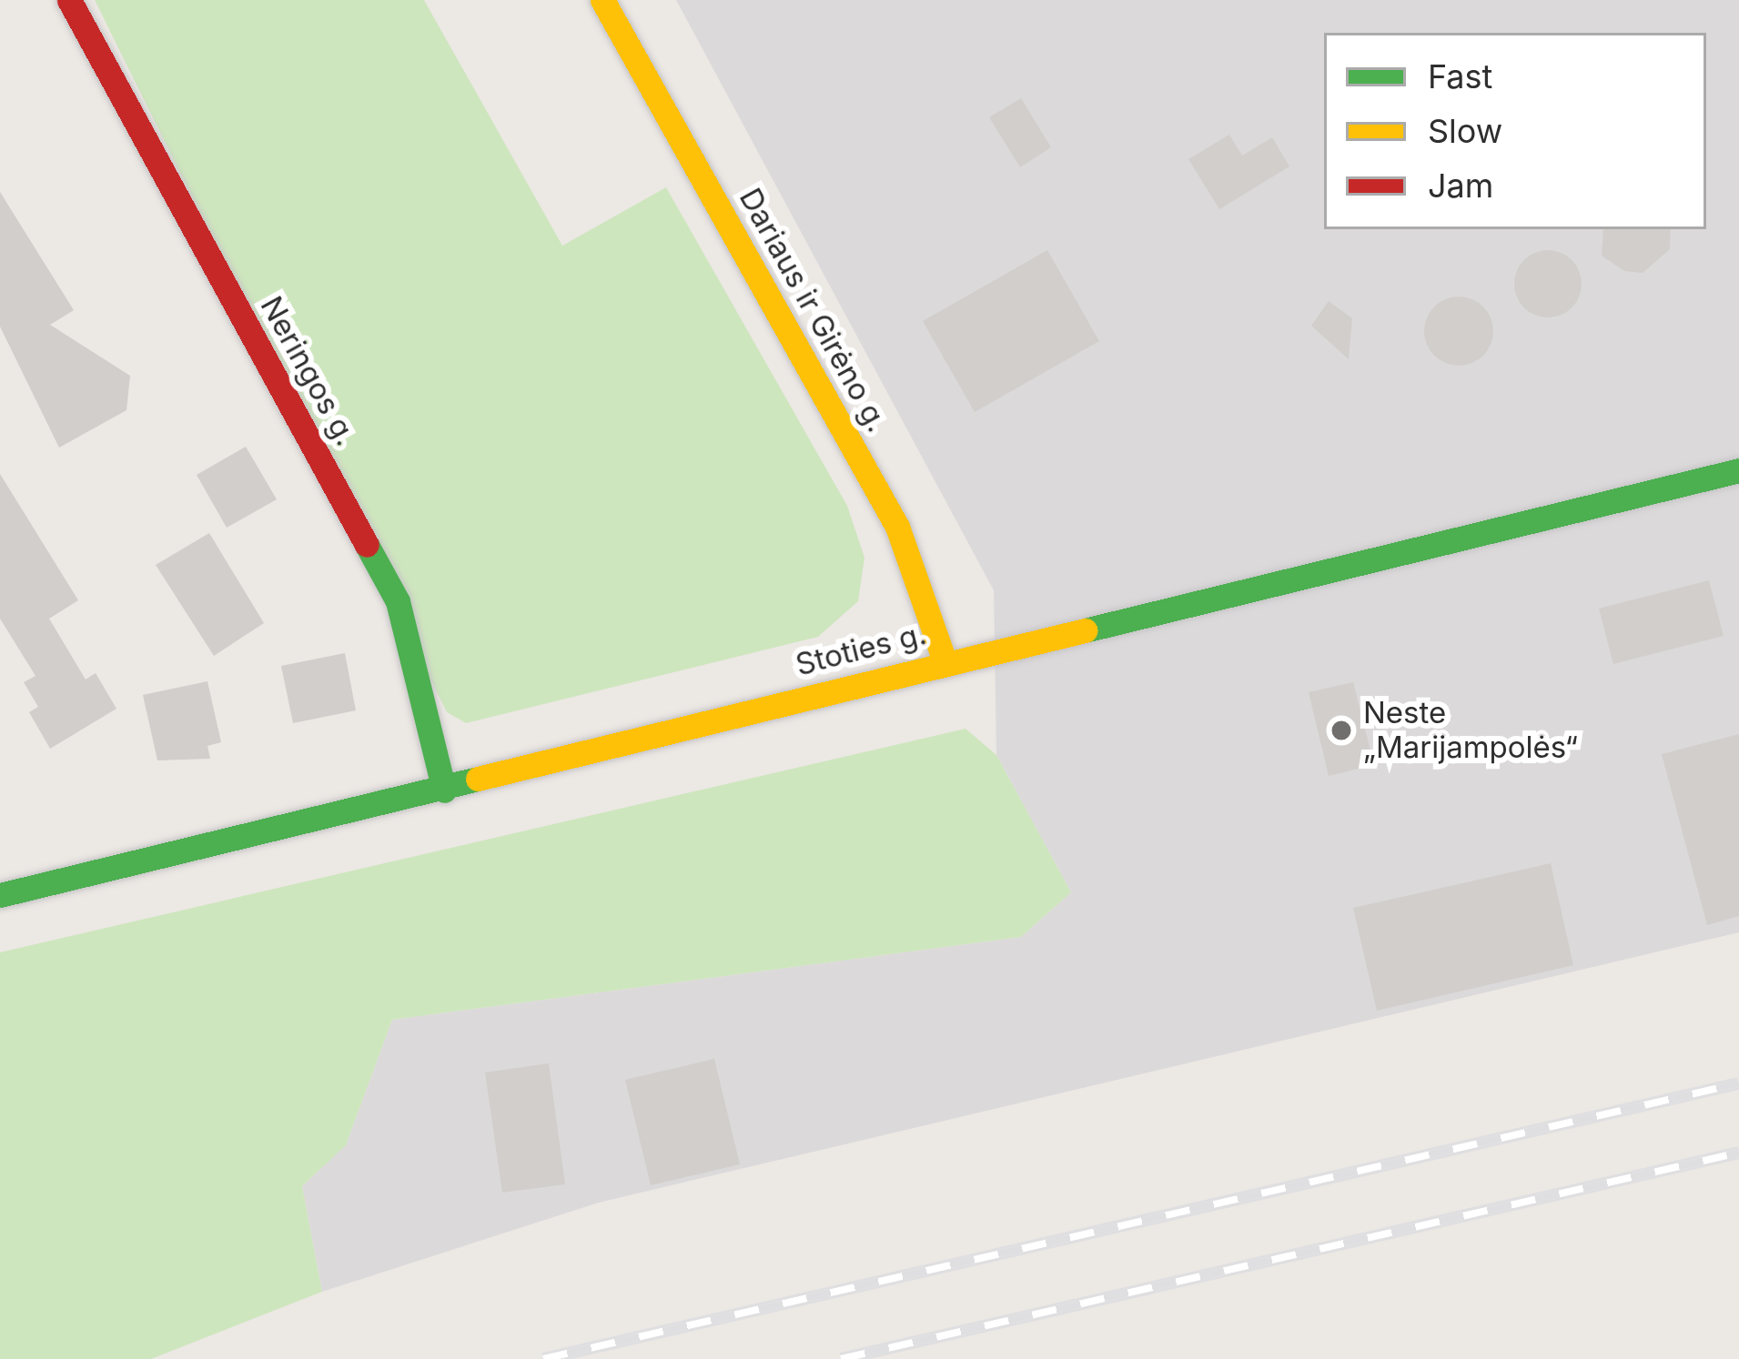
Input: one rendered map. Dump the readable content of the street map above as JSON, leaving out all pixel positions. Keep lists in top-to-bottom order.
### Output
{
  "streets": {
    "main road": ["Dariaus ir Girėno g.", "Neringos g.", "Stoties g."]
  },
  "crossings": [
    ["Dariaus ir Girėno g.", "Stoties g."],
    ["Neringos g.", "Stoties g."]
  ],
  "places": ["Neste „Marijampolės“"],
  "legend": ["Fast", "Slow", "Jam"]
}
